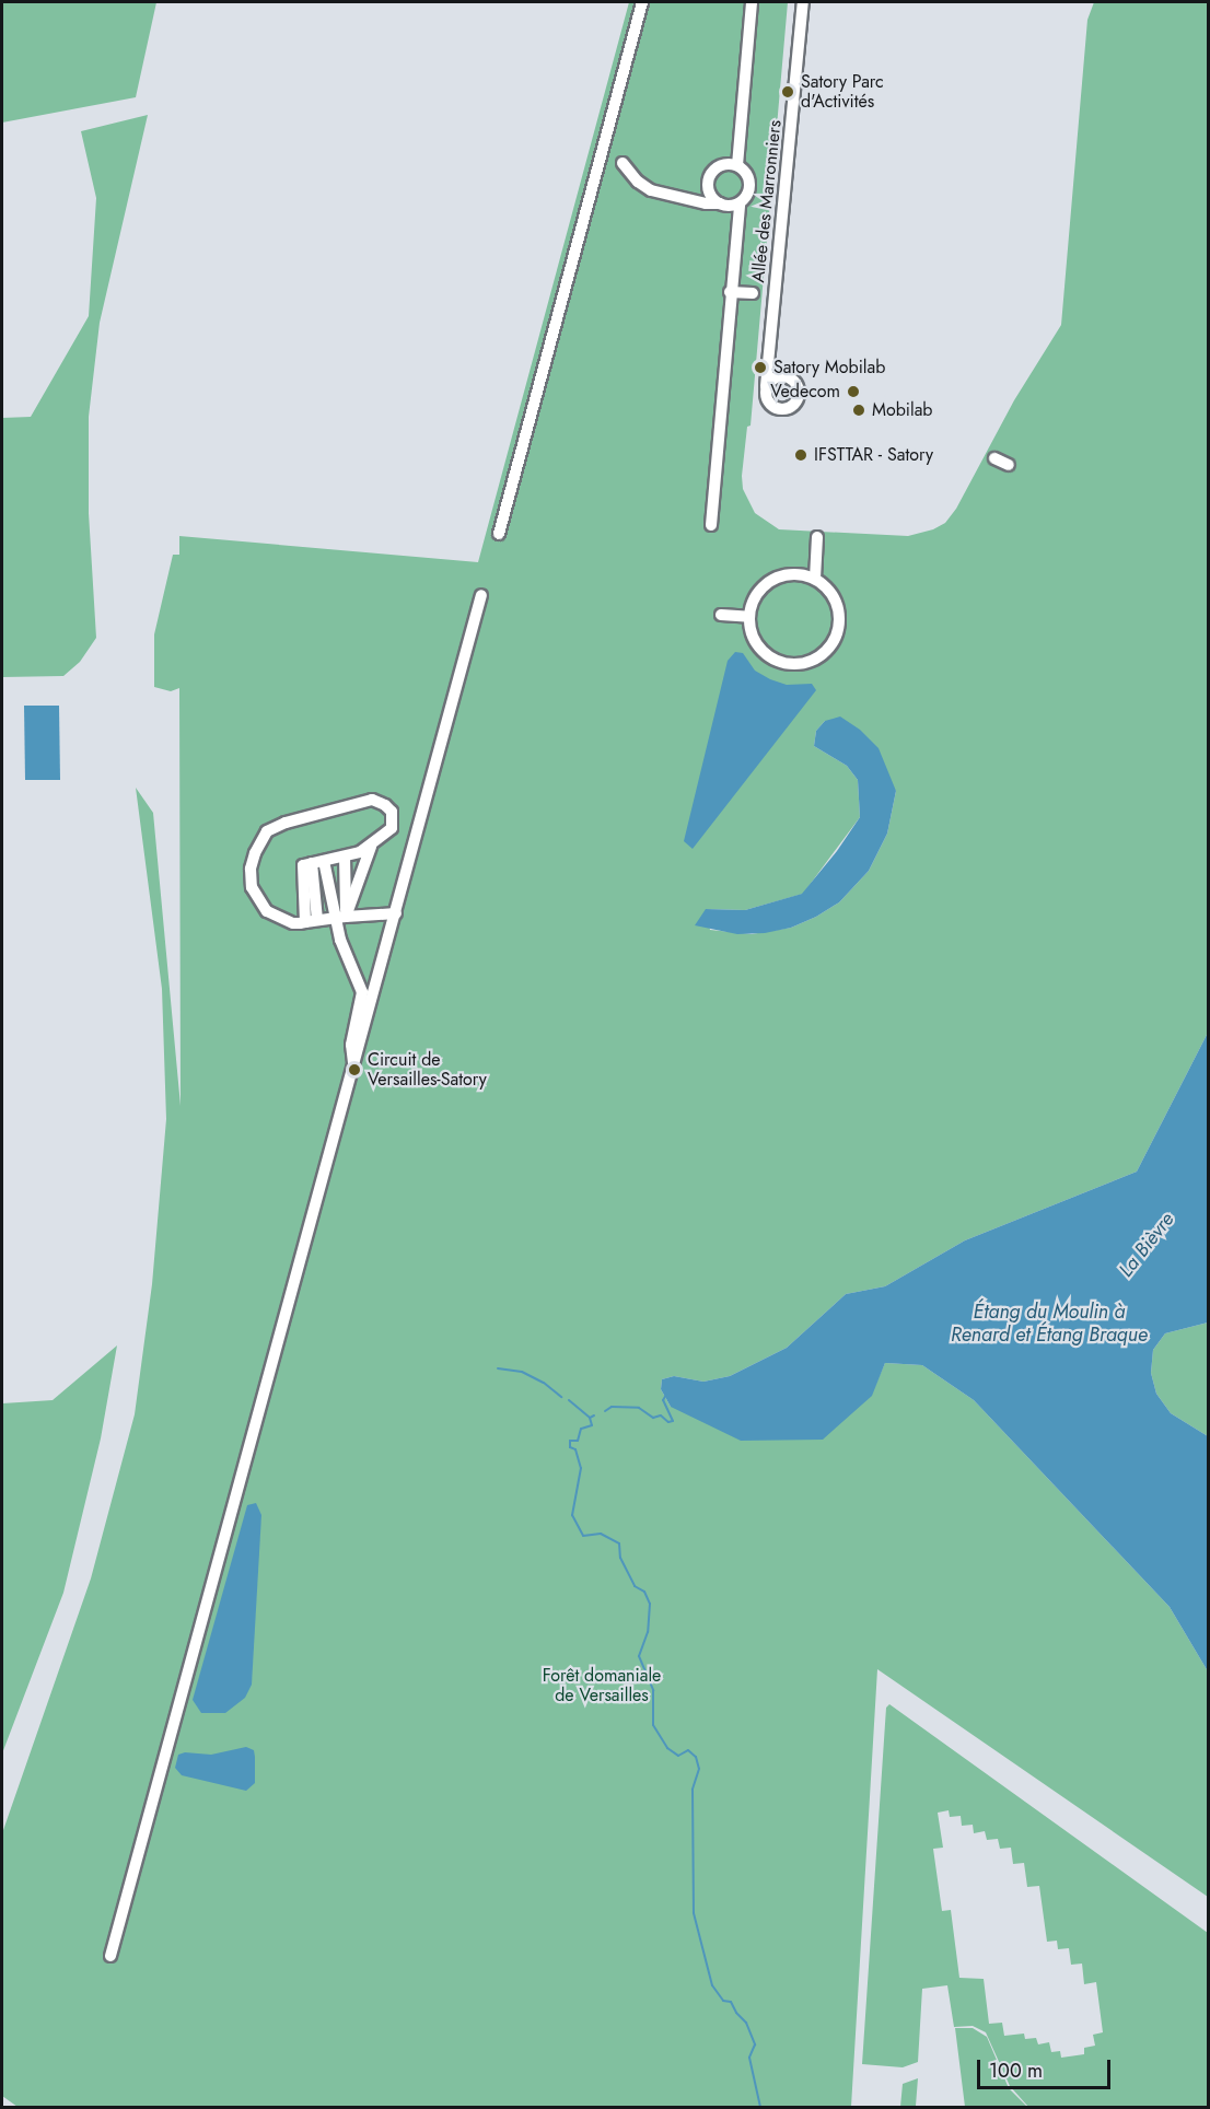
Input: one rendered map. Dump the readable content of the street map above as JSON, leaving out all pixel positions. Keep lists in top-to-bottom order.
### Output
{
  "streets": {
    "street": ["Allée des Marronniers"]
  },
  "water": ["La Bièvre", "Étang du Moulin à Renard et Étang Braque"],
  "parks": ["Forêt domaniale de Versailles"],
  "places": [
    "Satory Parc d'Activités",
    "Satory Mobilab",
    "Vedecom",
    "Mobilab",
    "IFSTTAR - Satory",
    "Circuit de Versailles-Satory"
  ],
  "scale_bar": "100 m"
}
